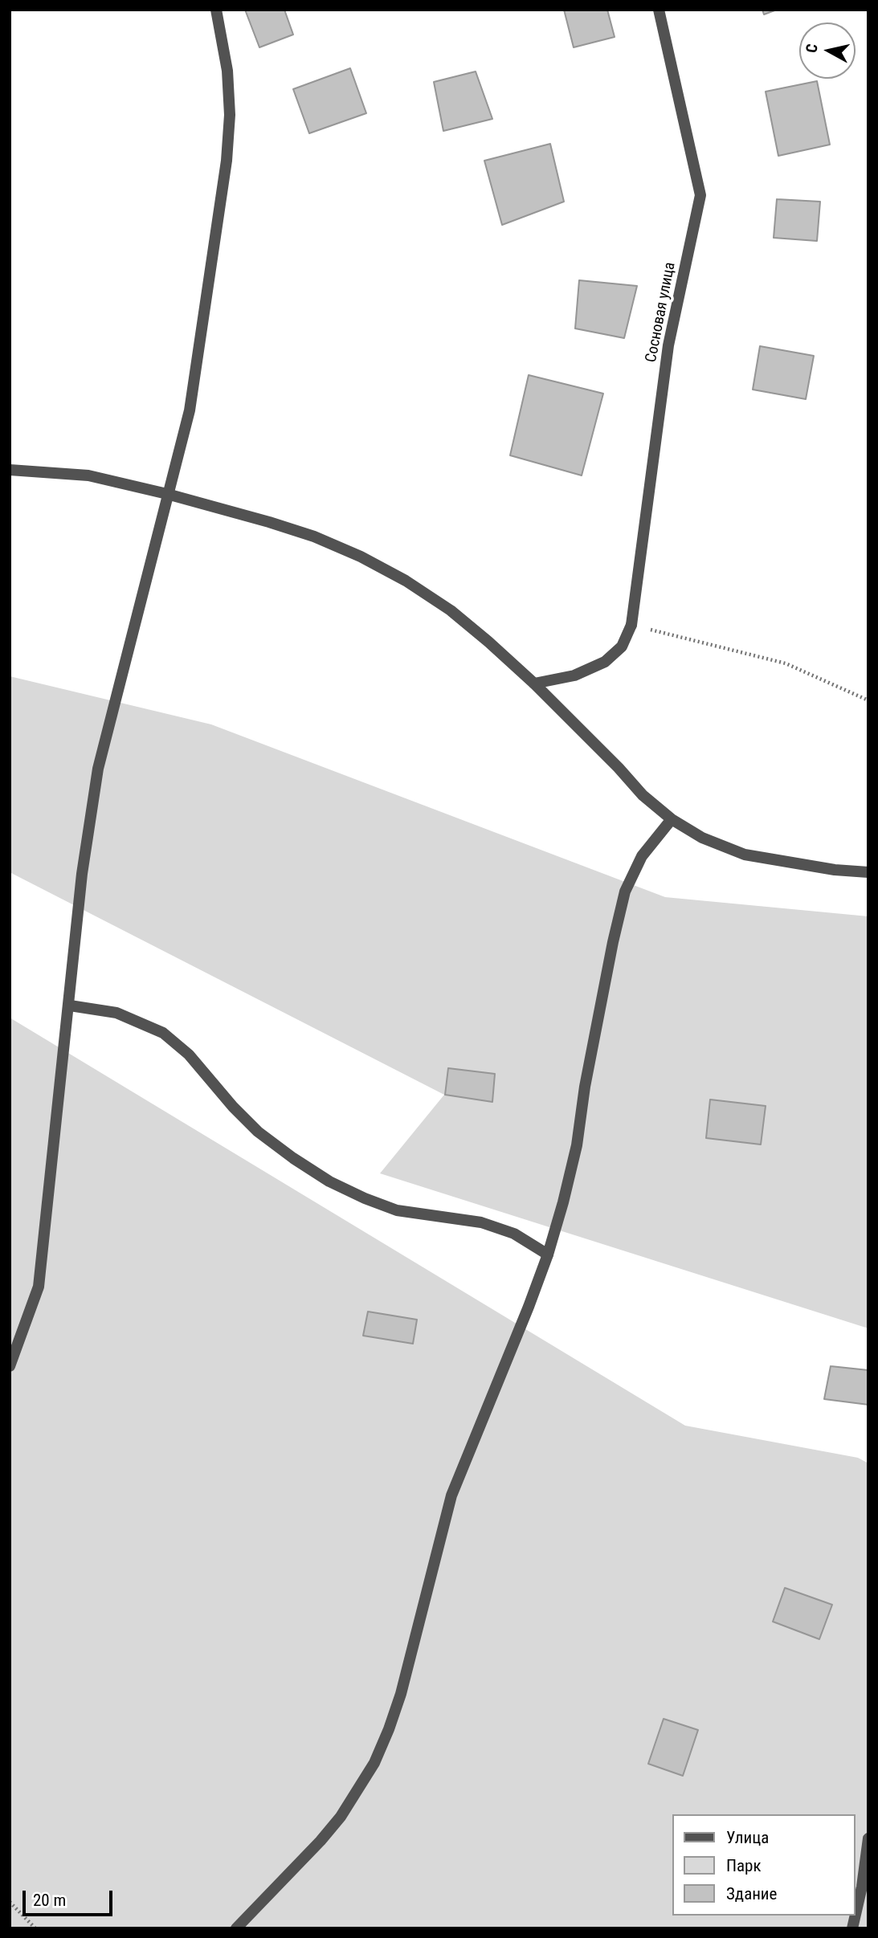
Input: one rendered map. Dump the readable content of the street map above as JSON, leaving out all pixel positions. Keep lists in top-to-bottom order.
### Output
{
  "streets": {
    "street": ["Сосновая улица"]
  },
  "legend": ["Улица", "Парк", "Здание"],
  "scale_bar": "20 m",
  "north": "left"
}
